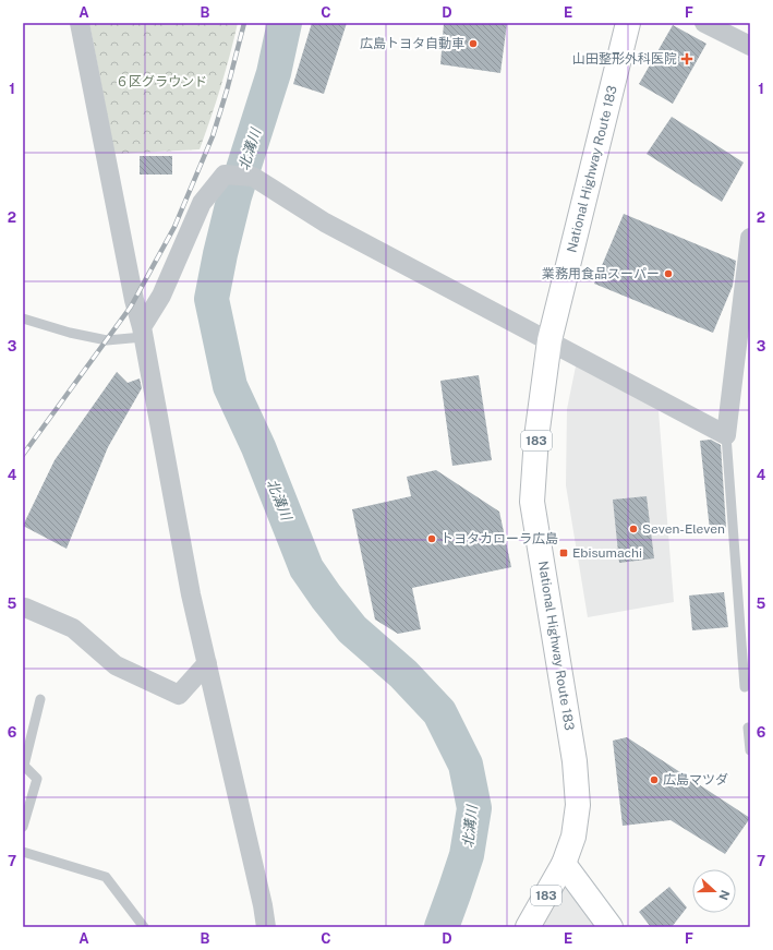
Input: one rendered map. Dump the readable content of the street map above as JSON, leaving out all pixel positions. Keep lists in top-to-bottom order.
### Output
{
  "streets": {
    "main road": ["National Highway Route 183", "183"]
  },
  "water": ["北溝川"],
  "parks": ["６区グラウンド"],
  "places": {
    "other": [
      "広島トヨタ自動車",
      "業務用食品スーパー",
      "Seven-Eleven",
      "トヨタカローラ広島",
      "広島マツダ"
    ],
    "health": ["山田整形外科医院"],
    "transit": ["Ebisumachi"]
  },
  "north": "right",
  "grid": {
    "columns": [
      "A",
      "B",
      "C",
      "D",
      "E",
      "F"
    ],
    "rows": [
      "1",
      "2",
      "3",
      "4",
      "5",
      "6",
      "7"
    ]
  }
}
